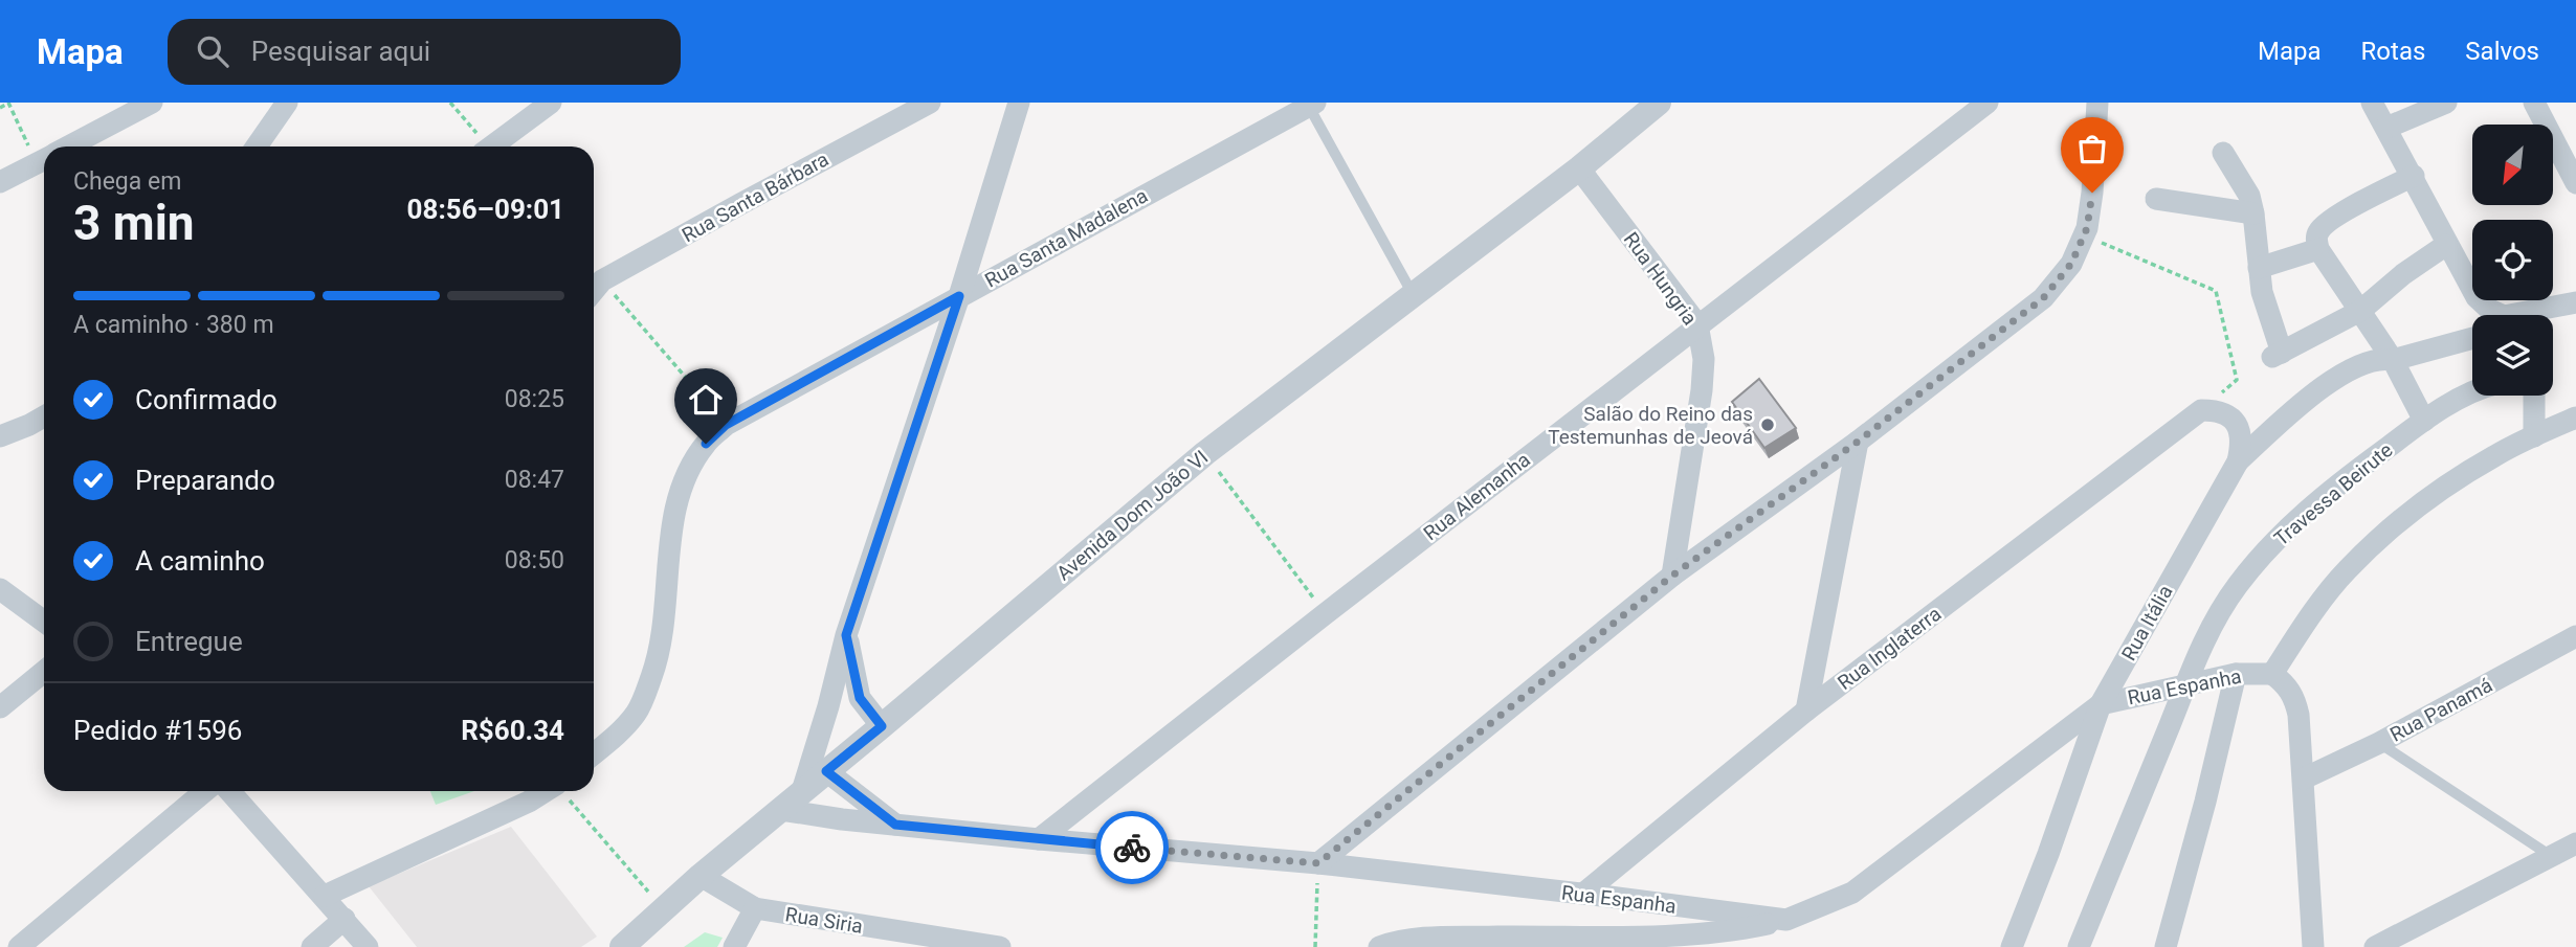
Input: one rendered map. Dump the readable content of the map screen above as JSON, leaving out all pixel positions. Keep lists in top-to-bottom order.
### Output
{
  "streets": {
    "street": [
      "Rua Santa Bárbara",
      "Rua Santa Madalena",
      "Rua Hungria",
      "Travessa Beirute",
      "Rua Alemanha",
      "Avenida Dom João VI",
      "Rua Itália",
      "Rua Inglaterra",
      "Rua Espanha",
      "Rua Panamá",
      "Rua Siria"
    ]
  },
  "crossings": [
    ["Rua Hungria", "Rua Alemanha"],
    ["Rua Hungria", "Avenida Dom João VI"],
    ["Travessa Beirute", "Rua Espanha"],
    ["Rua Alemanha", "Rua Espanha"],
    ["Avenida Dom João VI", "Rua Espanha"],
    ["Avenida Dom João VI", "Rua Siria"],
    ["Rua Itália", "Rua Inglaterra"],
    ["Rua Itália", "Rua Espanha"],
    ["Rua Inglaterra", "Rua Espanha"]
  ],
  "places": ["Salão do Reino das Testemunhas de Jeová"],
  "north": "bottom left",
  "page": {
    "header": "Mapa",
    "search": "Pesquisar aqui",
    "nav": ["Mapa", "Rotas", "Salvos"],
    "heading": ["3 min", "Chega em", "08:56–09:01"],
    "panel": ["Pedido #1596", "R$60.34"],
    "bar": "A caminho · 380 m",
    "list": [
      ["Confirmado", "08:25"],
      ["Preparando", "08:47"],
      ["A caminho", "08:50"],
      "Entregue"
    ]
  }
}
